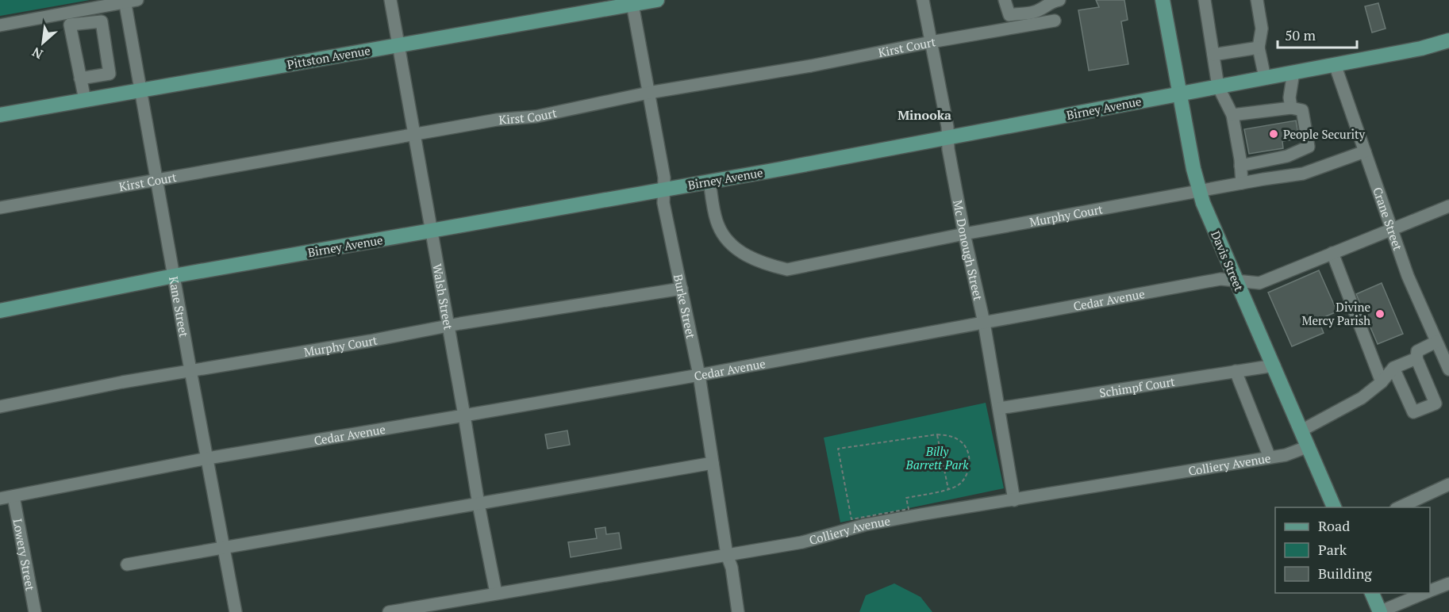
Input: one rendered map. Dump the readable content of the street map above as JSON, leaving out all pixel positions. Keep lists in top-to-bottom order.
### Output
{
  "streets": {
    "main road": ["Pittston Avenue", "Birney Avenue", "Davis Street"],
    "street": [
      "Kirst Court",
      "Murphy Court",
      "Crane Street",
      "Mc Donough Street",
      "Walsh Street",
      "Cedar Avenue",
      "Kane Street",
      "Burke Street",
      "Schimpf Court",
      "Colliery Avenue",
      "Lowery Street"
    ]
  },
  "crossings": [
    ["Kirst Court", "Mc Donough Street"],
    ["Kirst Court", "Walsh Street"],
    ["Kirst Court", "Kane Street"],
    ["Kirst Court", "Burke Street"],
    ["Pittston Avenue", "Walsh Street"],
    ["Pittston Avenue", "Kane Street"],
    ["Pittston Avenue", "Burke Street"],
    ["Birney Avenue", "Murphy Court"],
    ["Birney Avenue", "Crane Street"],
    ["Birney Avenue", "Mc Donough Street"],
    ["Birney Avenue", "Davis Street"],
    ["Birney Avenue", "Walsh Street"],
    ["Birney Avenue", "Kane Street"],
    ["Birney Avenue", "Burke Street"],
    ["Murphy Court", "Crane Street"],
    ["Murphy Court", "Mc Donough Street"],
    ["Murphy Court", "Davis Street"],
    ["Murphy Court", "Walsh Street"],
    ["Murphy Court", "Kane Street"],
    ["Murphy Court", "Burke Street"],
    ["Crane Street", "Cedar Avenue"],
    ["Mc Donough Street", "Cedar Avenue"],
    ["Mc Donough Street", "Schimpf Court"],
    ["Mc Donough Street", "Colliery Avenue"],
    ["Davis Street", "Cedar Avenue"],
    ["Davis Street", "Schimpf Court"],
    ["Davis Street", "Colliery Avenue"],
    ["Walsh Street", "Cedar Avenue"],
    ["Walsh Street", "Colliery Avenue"],
    ["Cedar Avenue", "Kane Street"],
    ["Cedar Avenue", "Burke Street"],
    ["Cedar Avenue", "Lowery Street"],
    ["Burke Street", "Colliery Avenue"]
  ],
  "districts": ["Minooka"],
  "parks": ["Billy Barrett Park"],
  "places": ["People Security", "Divine Mercy Parish"],
  "legend": ["Road", "Park", "Building"],
  "scale_bar": "50 m",
  "north": "bottom left"
}
